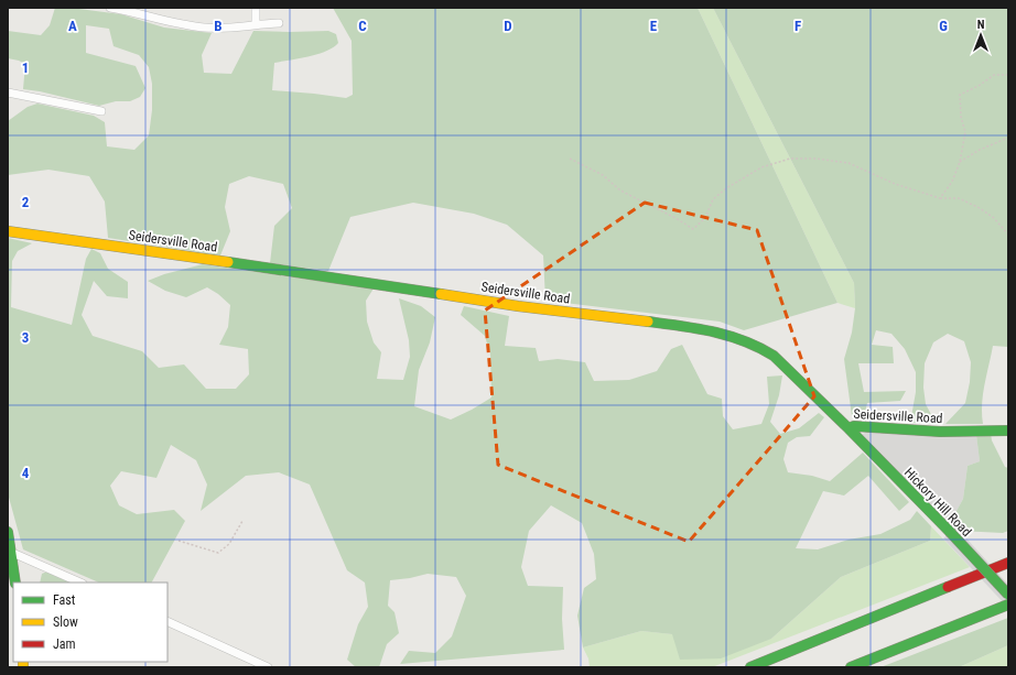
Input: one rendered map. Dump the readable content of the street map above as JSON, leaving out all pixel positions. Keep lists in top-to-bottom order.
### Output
{
  "streets": {
    "main road": ["Seidersville Road", "Hickory Hill Road"]
  },
  "crossings": [
    ["Seidersville Road", "Hickory Hill Road"]
  ],
  "legend": ["Fast", "Slow", "Jam"],
  "north": "top",
  "grid": {
    "columns": [
      "A",
      "B",
      "C",
      "D",
      "E",
      "F",
      "G"
    ],
    "rows": [
      "1",
      "2",
      "3",
      "4"
    ]
  }
}
